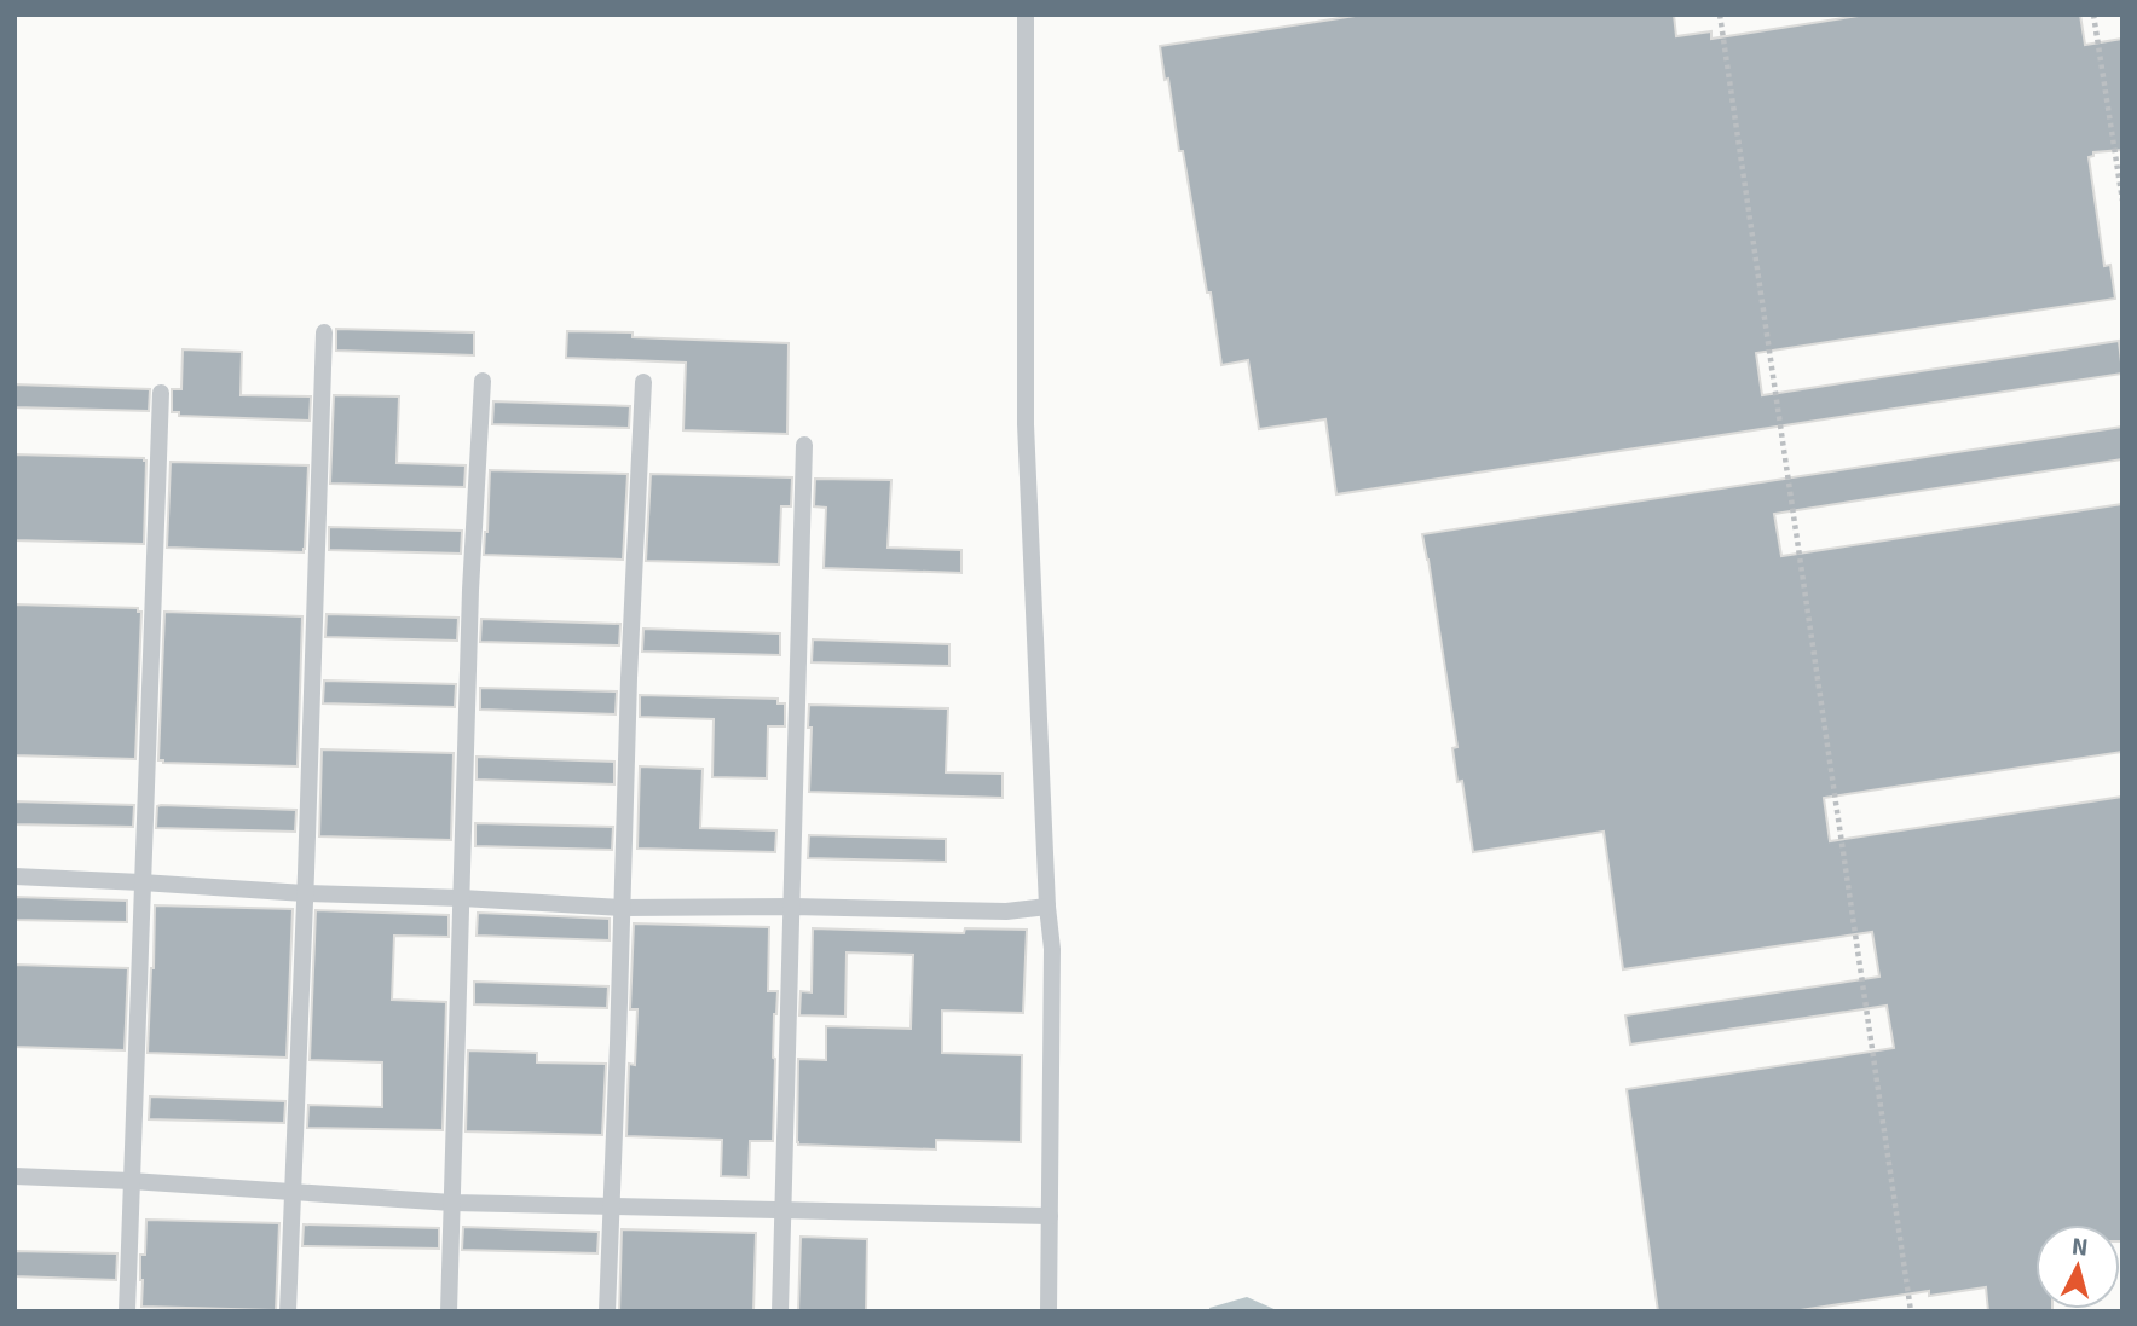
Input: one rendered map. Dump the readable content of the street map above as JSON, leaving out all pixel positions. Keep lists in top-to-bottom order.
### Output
{
  "north": "top"
}
